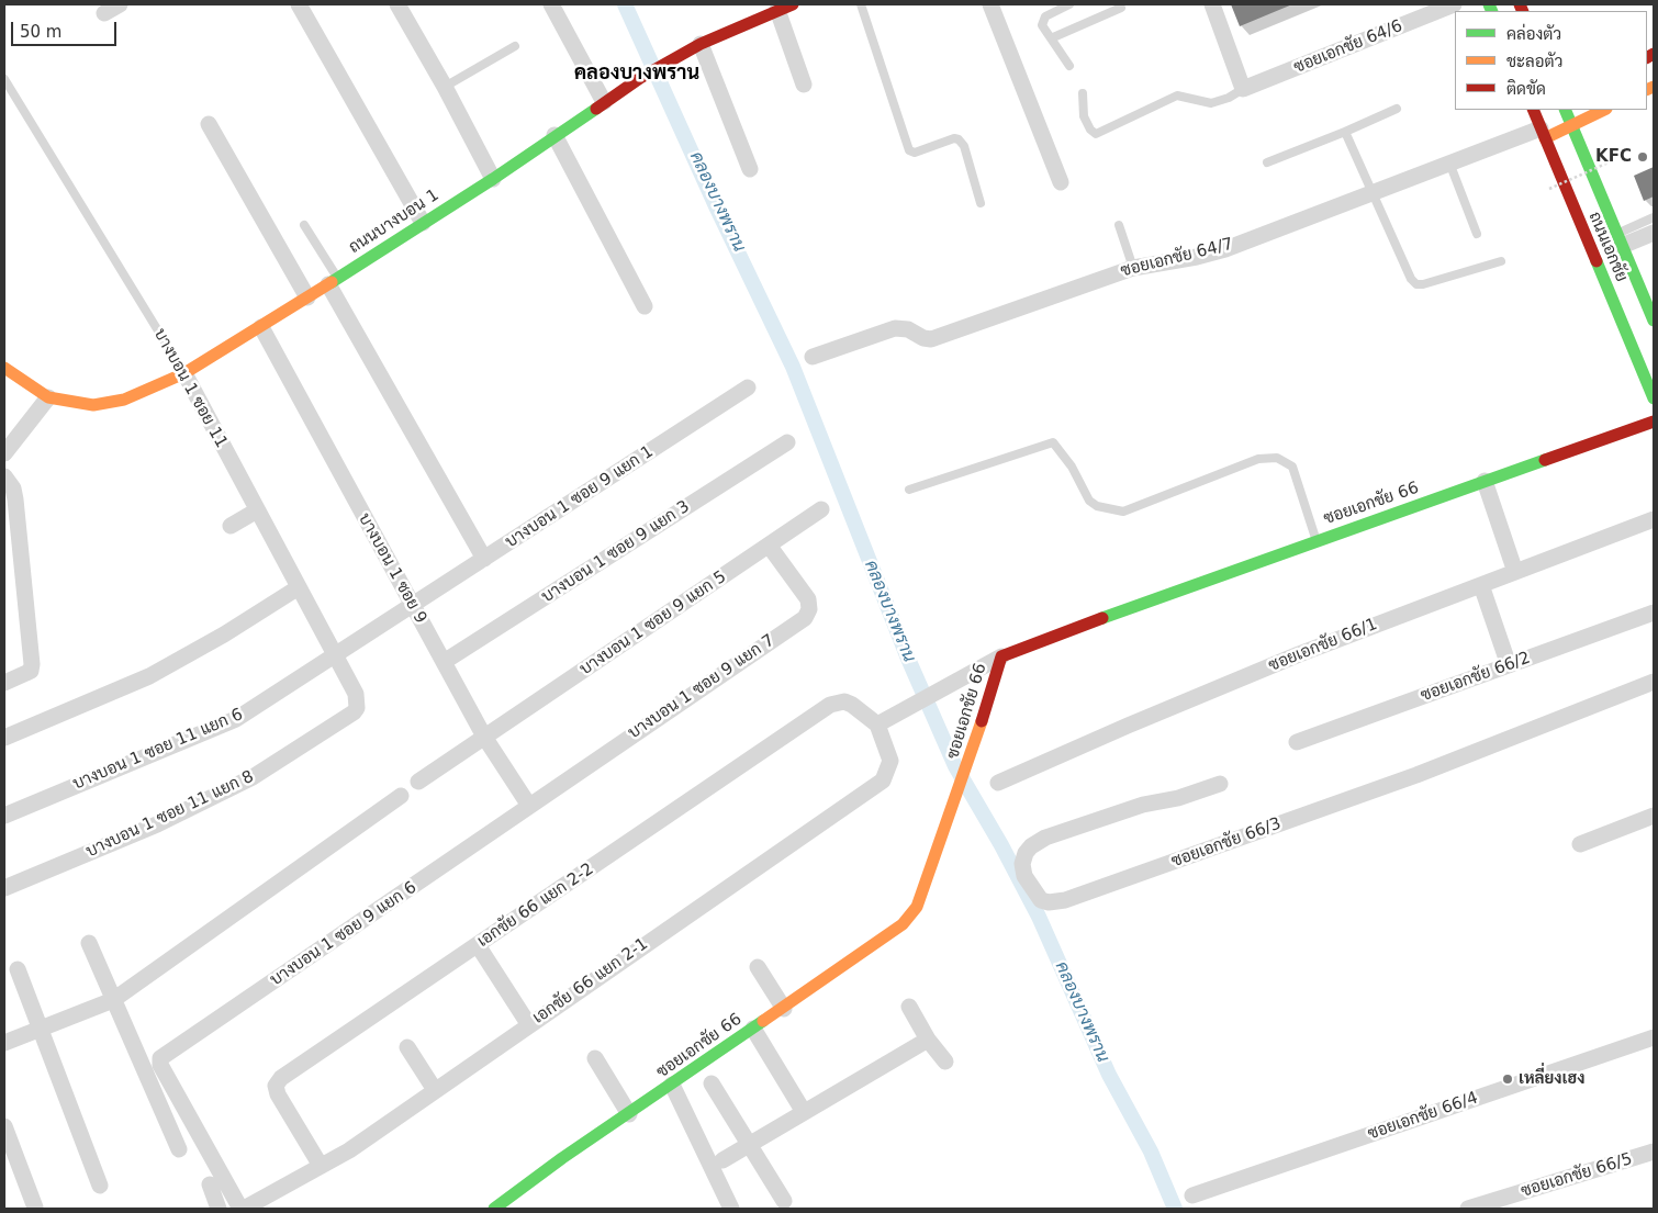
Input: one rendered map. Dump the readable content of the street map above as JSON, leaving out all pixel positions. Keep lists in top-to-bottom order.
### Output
{
  "streets": {
    "main road": ["ถนนบางบอน 1", "ถนนเอกชัย", "ซอยเอกชัย 66"],
    "street": [
      "ซอยเอกชัย 64/6",
      "ซอยเอกชัย 64/7",
      "บางบอน 1 ซอย 11",
      "บางบอน 1 ซอย 9 แยก 1",
      "บางบอน 1 ซอย 9 แยก 3",
      "บางบอน 1 ซอย 9",
      "บางบอน 1 ซอย 9 แยก 5",
      "ซอยเอกชัย 66/1",
      "ซอยเอกชัย 66/2",
      "บางบอน 1 ซอย 9 แยก 7",
      "บางบอน 1 ซอย 11 แยก 6",
      "บางบอน 1 ซอย 11 แยก 8",
      "ซอยเอกชัย 66/3",
      "เอกชัย 66 แยก 2-2",
      "บางบอน 1 ซอย 9 แยก 6",
      "เอกชัย 66 แยก 2-1",
      "ซอยเอกชัย 66/4",
      "ซอยเอกชัย 66/5"
    ]
  },
  "crossings": [
    ["ถนนบางบอน 1", "บางบอน 1 ซอย 11"],
    ["ถนนบางบอน 1", "บางบอน 1 ซอย 9"],
    ["ถนนเอกชัย", "ซอยเอกชัย 64/7"],
    ["บางบอน 1 ซอย 11", "บางบอน 1 ซอย 11 แยก 6"],
    ["บางบอน 1 ซอย 11", "บางบอน 1 ซอย 11 แยก 8"],
    ["บางบอน 1 ซอย 9 แยก 1", "บางบอน 1 ซอย 9"],
    ["บางบอน 1 ซอย 9 แยก 1", "บางบอน 1 ซอย 11 แยก 6"],
    ["บางบอน 1 ซอย 9 แยก 3", "บางบอน 1 ซอย 9"],
    ["บางบอน 1 ซอย 9", "บางบอน 1 ซอย 9 แยก 5"],
    ["บางบอน 1 ซอย 9", "บางบอน 1 ซอย 9 แยก 7"],
    ["บางบอน 1 ซอย 9", "บางบอน 1 ซอย 11 แยก 6"],
    ["บางบอน 1 ซอย 9", "บางบอน 1 ซอย 9 แยก 6"],
    ["บางบอน 1 ซอย 9 แยก 5", "บางบอน 1 ซอย 9 แยก 7"],
    ["บางบอน 1 ซอย 9 แยก 7", "บางบอน 1 ซอย 9 แยก 6"],
    ["เอกชัย 66 แยก 2-2", "เอกชัย 66 แยก 2-1"],
    ["บางบอน 1 ซอย 9 แยก 6", "เอกชัย 66 แยก 2-1"]
  ],
  "districts": ["คลองบางพราน"],
  "water": ["คลองบางพราน"],
  "places": ["KFC", "เหลี่ยงเฮง"],
  "legend": ["คล่องตัว", "ชะลอตัว", "ติดขัด"],
  "scale_bar": "50 m"
}
